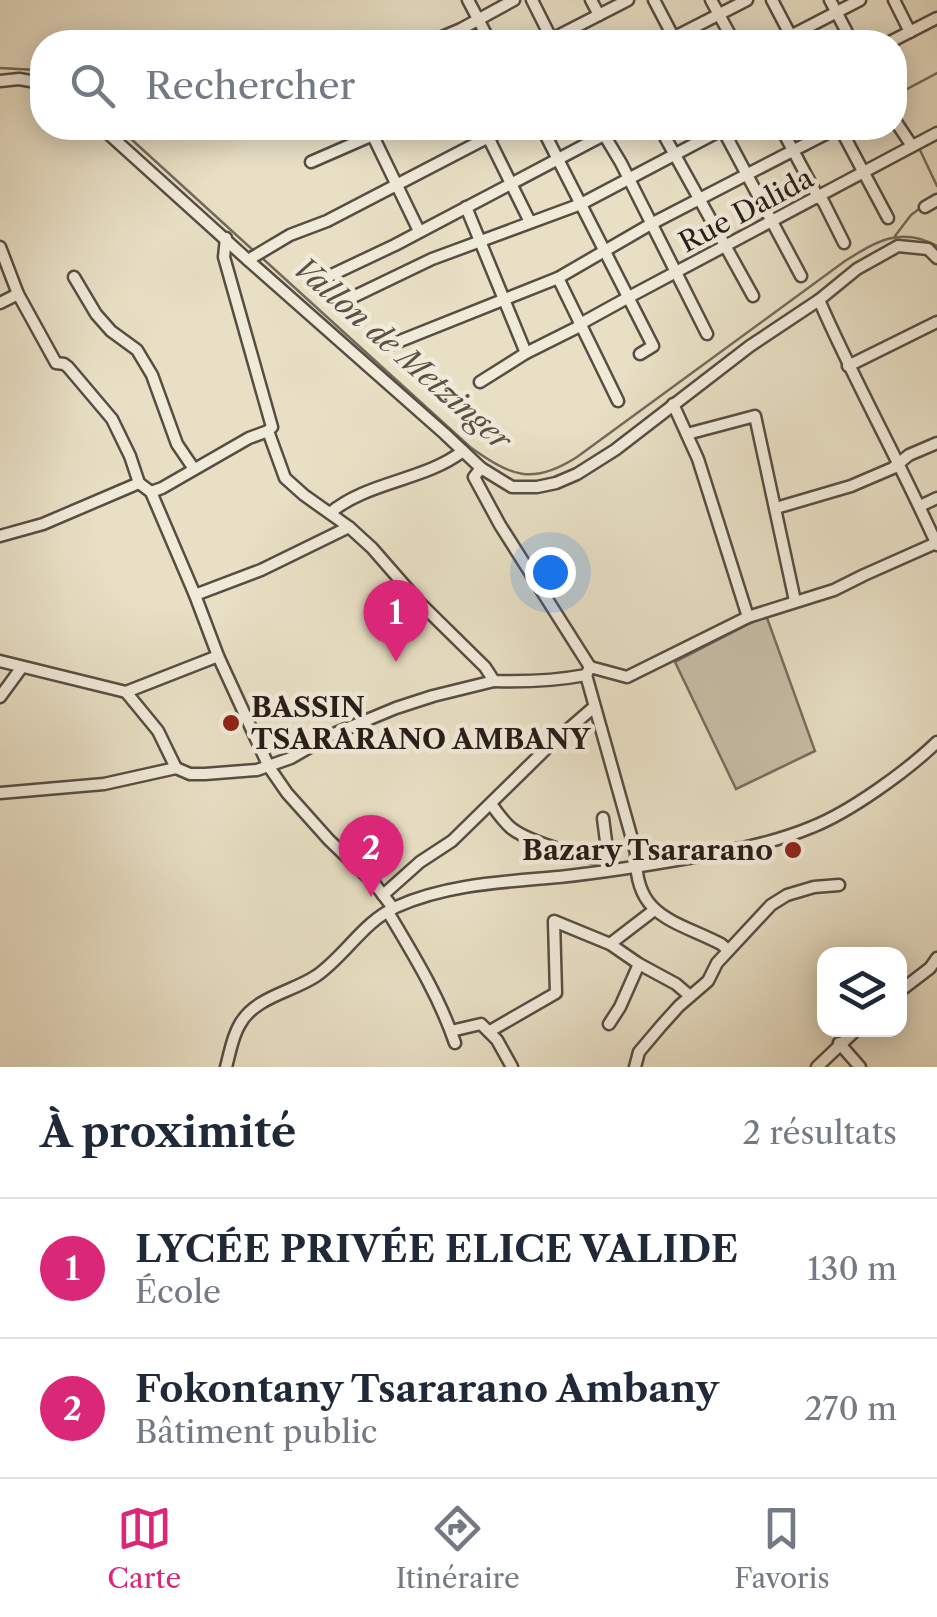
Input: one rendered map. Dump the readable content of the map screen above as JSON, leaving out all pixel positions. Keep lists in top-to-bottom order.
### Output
{
  "streets": {
    "street": ["Rue Dalida"]
  },
  "water": ["Vallon de Metzinger"],
  "places": ["BASSIN TSARARANO AMBANY", "Bazary Tsararano"],
  "page": {
    "search": "Rechercher",
    "pins": ["1", "2"],
    "heading": ["À proximité", "2 résultats"],
    "list": [
      {
        "mark": "1",
        "name": "LYCÉE PRIVÉE ELICE VALIDE",
        "note": "École",
        "value": "130 m"
      },
      {
        "mark": "2",
        "name": "Fokontany Tsararano Ambany",
        "note": "Bâtiment public",
        "value": "270 m"
      }
    ],
    "nav": ["Carte", "Itinéraire", "Favoris"]
  }
}
